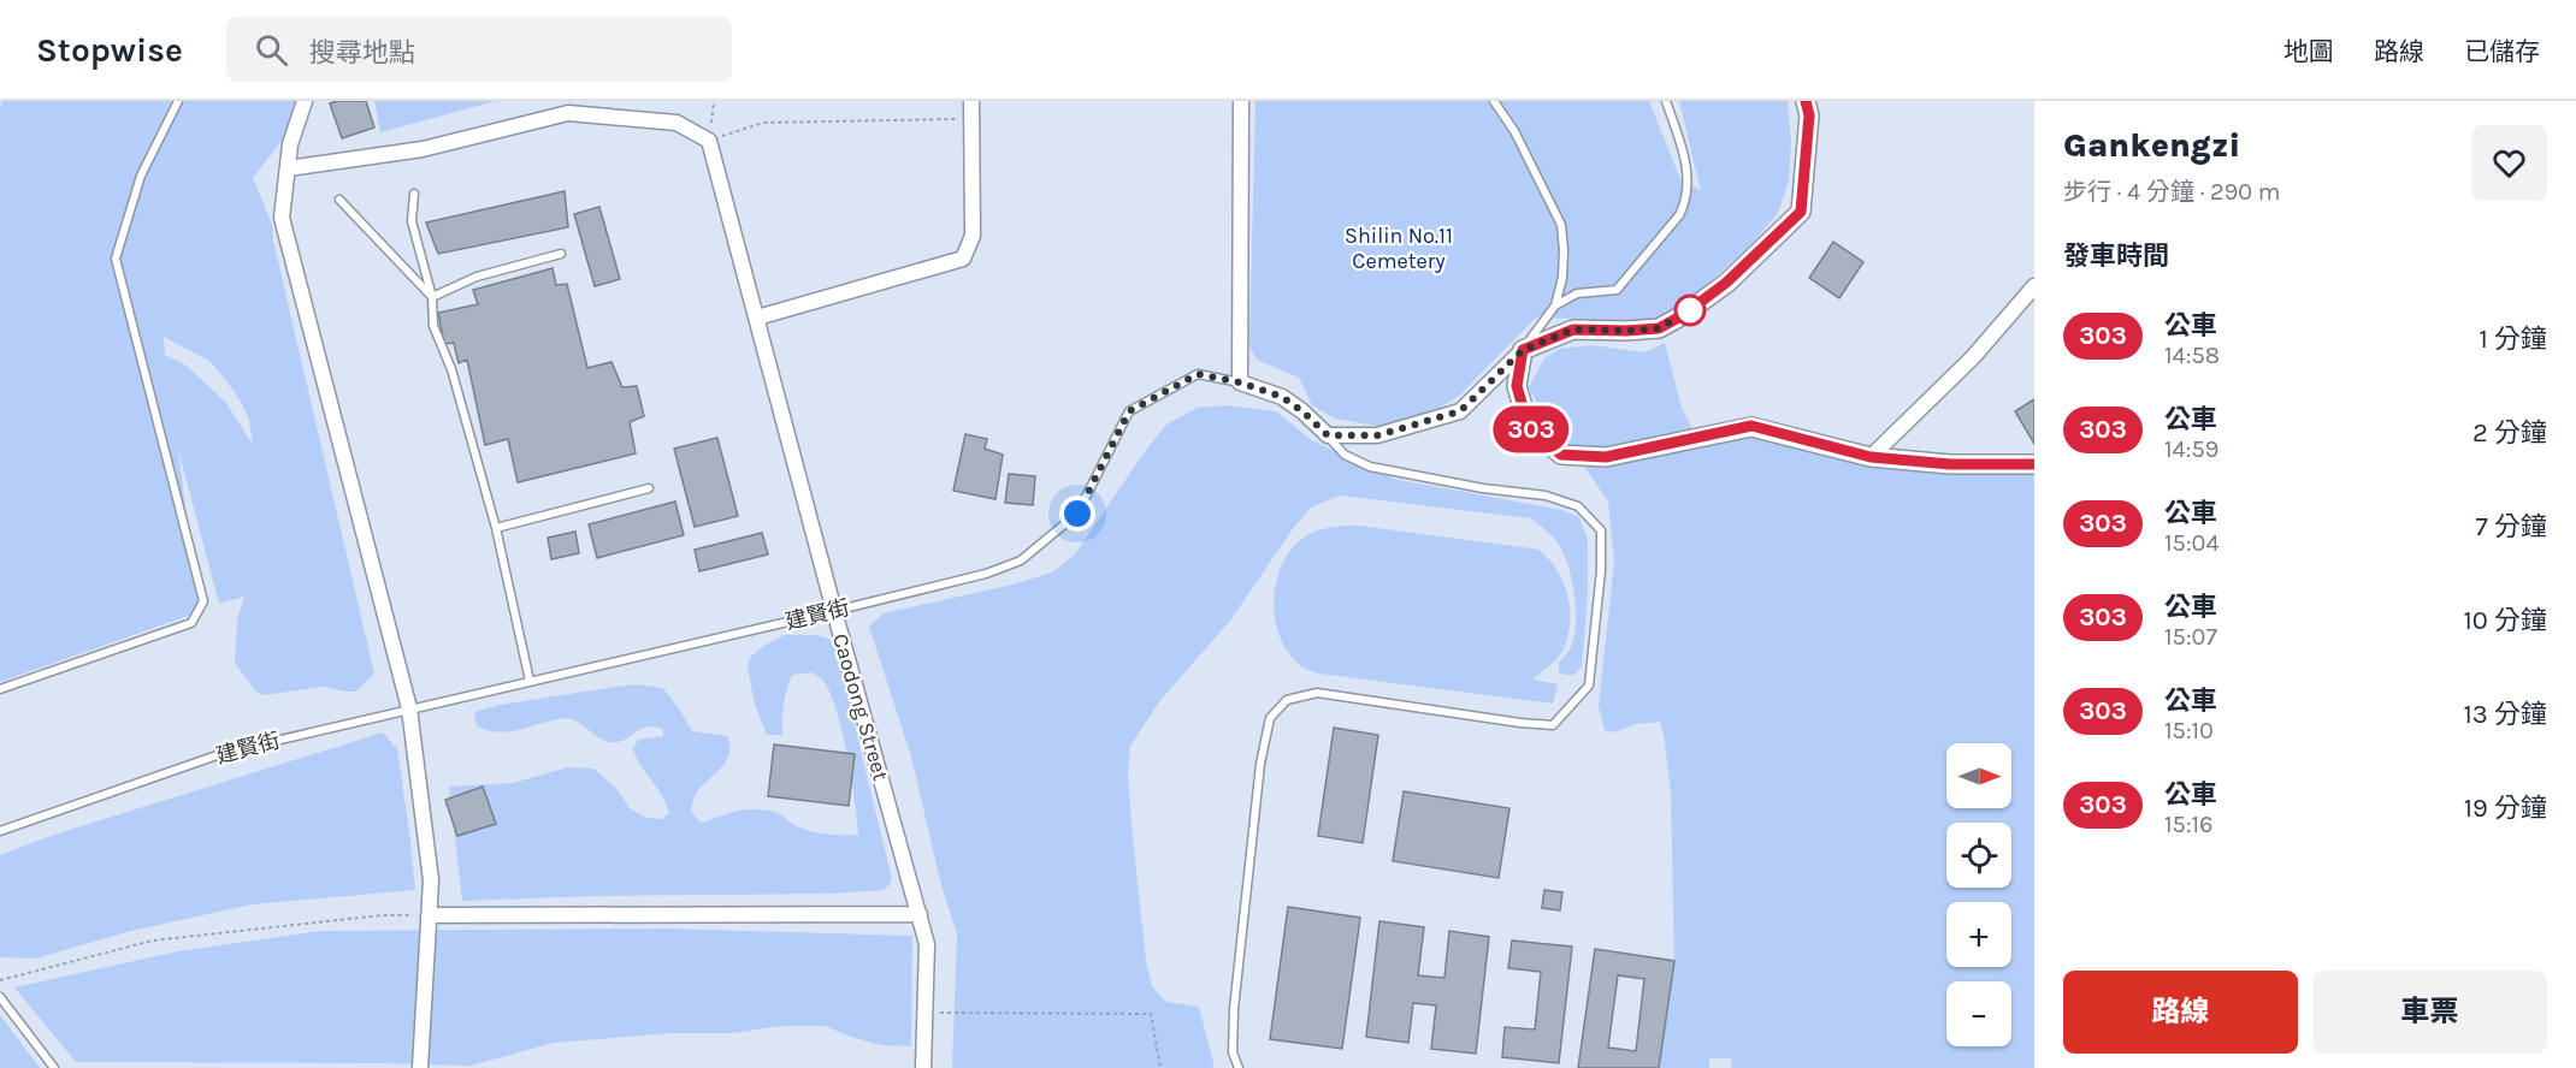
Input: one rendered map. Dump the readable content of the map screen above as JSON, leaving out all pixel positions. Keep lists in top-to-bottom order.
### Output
{
  "streets": {
    "street": ["建賢街", "Caodong Street"]
  },
  "crossings": [
    ["建賢街", "Caodong Street"]
  ],
  "parks": ["Shilin No.11 Cemetery"],
  "lines": ["bus line 303"],
  "north": "right",
  "page": {
    "header": "Stopwise",
    "search": "搜尋地點",
    "nav": ["地圖", "路線", "已儲存"],
    "on_map": "303",
    "heading": [
      ["Gankengzi", "步行 · 4 分鐘 · 290 m"],
      "發車時間"
    ],
    "list": [
      {
        "mark": "303",
        "name": "公車",
        "note": "14:58",
        "value": "1 分鐘"
      },
      {
        "mark": "303",
        "name": "公車",
        "note": "14:59",
        "value": "2 分鐘"
      },
      {
        "mark": "303",
        "name": "公車",
        "note": "15:04",
        "value": "7 分鐘"
      },
      {
        "mark": "303",
        "name": "公車",
        "note": "15:07",
        "value": "10 分鐘"
      },
      {
        "mark": "303",
        "name": "公車",
        "note": "15:10",
        "value": "13 分鐘"
      },
      {
        "mark": "303",
        "name": "公車",
        "note": "15:16",
        "value": "19 分鐘"
      }
    ],
    "map_buttons": ["+", "−"],
    "buttons": ["路線", "車票"]
  }
}
